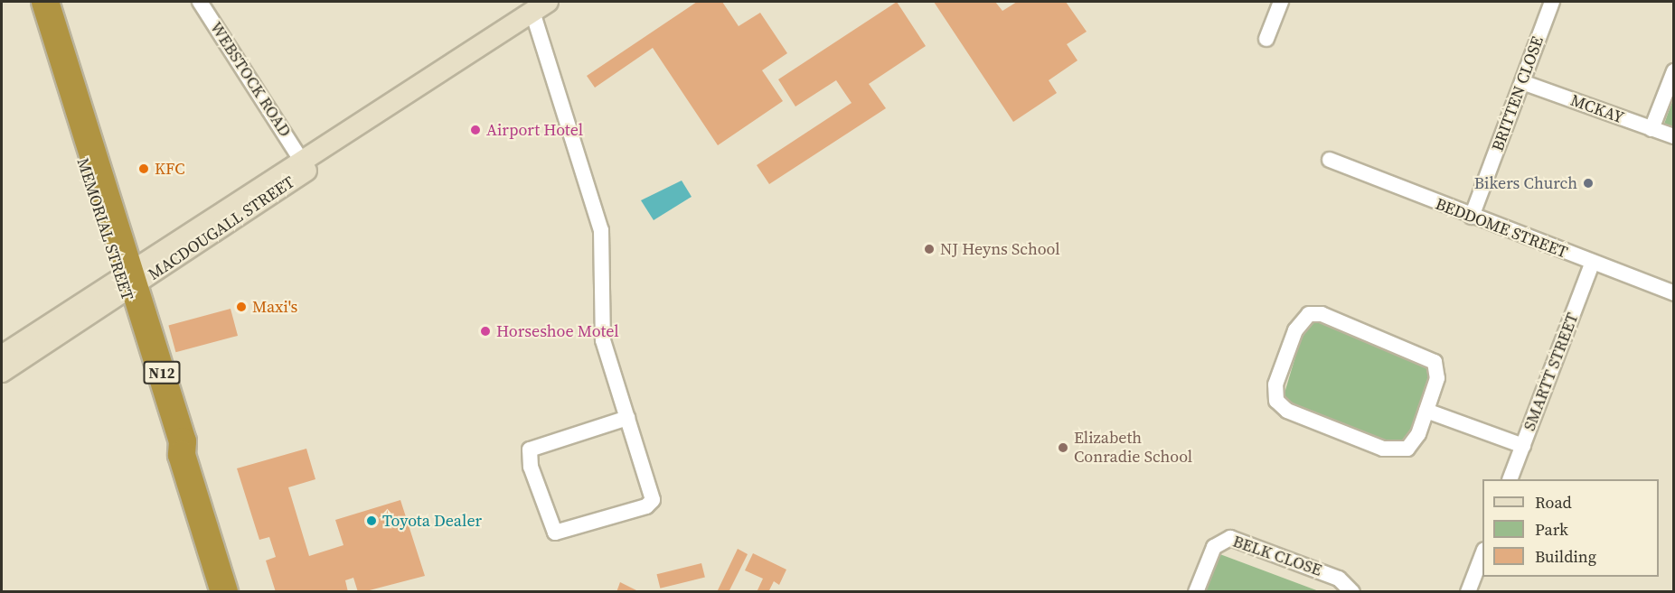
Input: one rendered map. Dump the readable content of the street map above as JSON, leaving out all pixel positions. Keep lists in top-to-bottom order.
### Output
{
  "streets": {
    "highway": ["MEMORIAL STREET", "N12"],
    "street": [
      "WEBSTOCK ROAD",
      "BRITTEN CLOSE",
      "MCKAY",
      "MACDOUGALL STREET",
      "BEDDOME STREET",
      "SMARTT STREET",
      "BELK CLOSE"
    ]
  },
  "crossings": [
    ["WEBSTOCK ROAD", "MACDOUGALL STREET"],
    ["BRITTEN CLOSE", "MCKAY"],
    ["BRITTEN CLOSE", "BEDDOME STREET"],
    ["MACDOUGALL STREET", "MEMORIAL STREET"],
    ["BEDDOME STREET", "SMARTT STREET"]
  ],
  "places": [
    "Airport Hotel",
    "KFC",
    "Bikers Church",
    "NJ Heyns School",
    "Maxi's",
    "Horseshoe Motel",
    "Elizabeth Conradie School",
    "Toyota Dealer"
  ],
  "legend": ["Road", "Park", "Building"]
}
